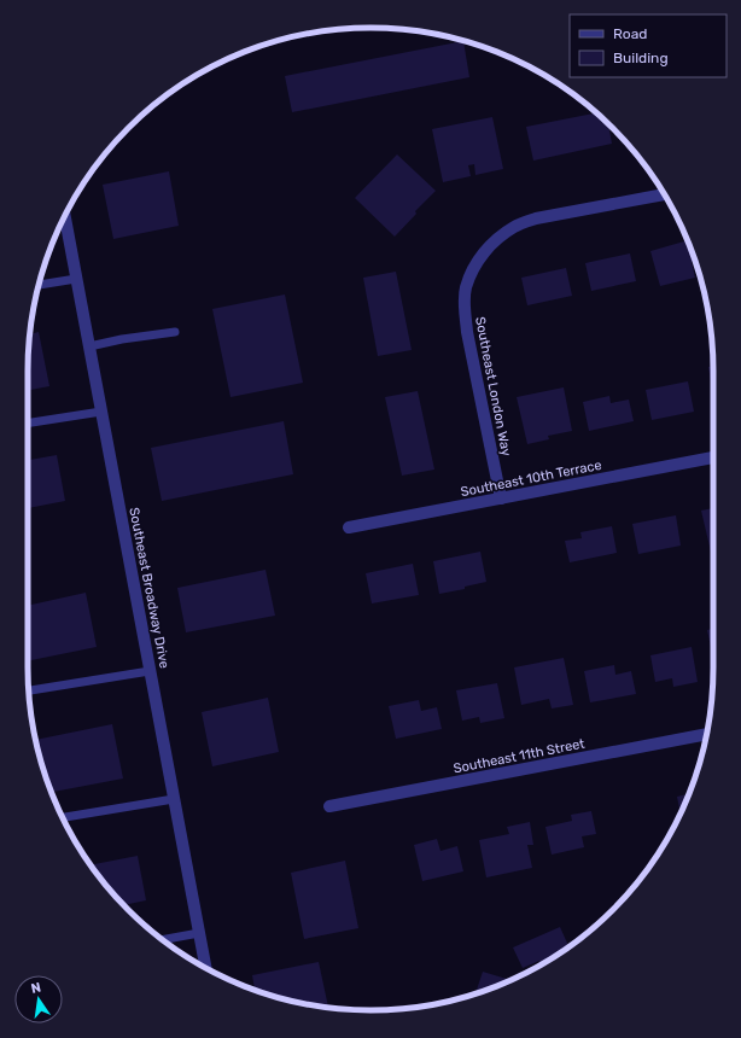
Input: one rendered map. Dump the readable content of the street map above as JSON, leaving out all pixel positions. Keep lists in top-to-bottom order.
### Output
{
  "streets": {
    "street": [
      "Southeast London Way",
      "Southeast 10th Terrace",
      "Southeast Broadway Drive",
      "Southeast 11th Street"
    ]
  },
  "crossings": [
    ["Southeast London Way", "Southeast 10th Terrace"]
  ],
  "legend": ["Road", "Building"],
  "north": "top"
}
